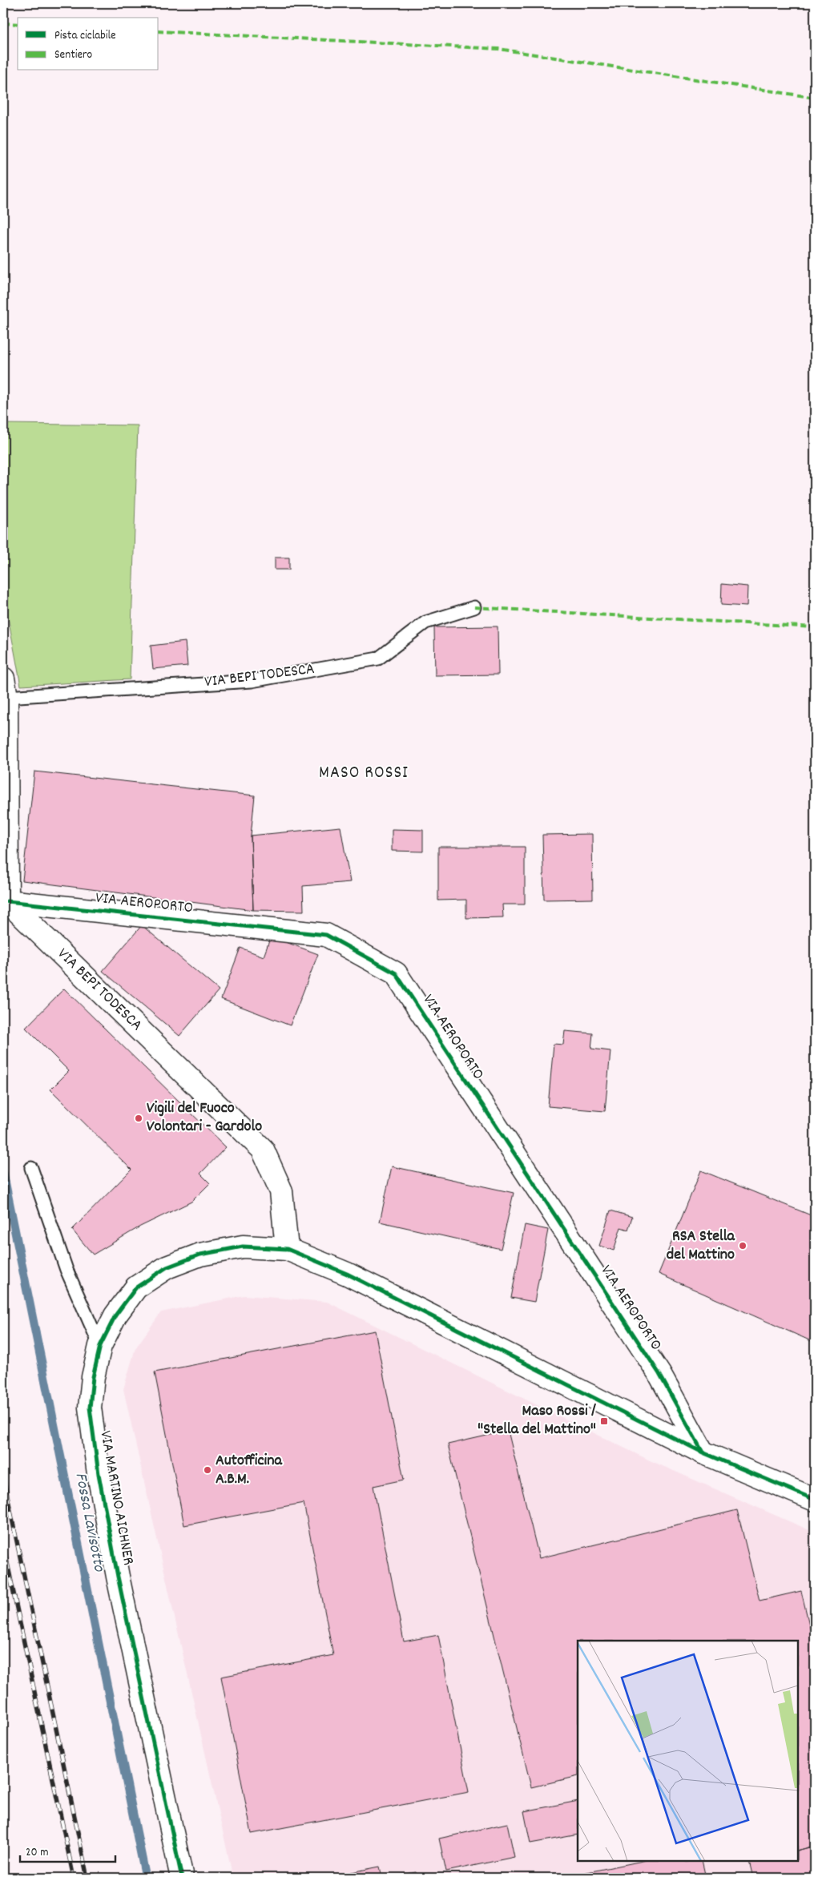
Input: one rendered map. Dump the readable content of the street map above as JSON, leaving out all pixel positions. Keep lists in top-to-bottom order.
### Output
{
  "streets": {
    "street": ["VIA BEPI TODESCA", "VIA AEROPORTO", "VIA MARTINO AICHNER"]
  },
  "crossings": [
    ["VIA BEPI TODESCA", "VIA AEROPORTO"],
    ["VIA BEPI TODESCA", "VIA MARTINO AICHNER"]
  ],
  "districts": ["MASO ROSSI"],
  "water": ["Fossa Lavisotto"],
  "places": {
    "other": ["Vigili del Fuoco Volontari - Gardolo", "RSA Stella del Mattino", "Autofficina A.B.M."],
    "transit": ["Maso Rossi / \"Stella del Mattino\""]
  },
  "legend": ["Pista ciclabile", "Sentiero"],
  "scale_bar": "20 m"
}
